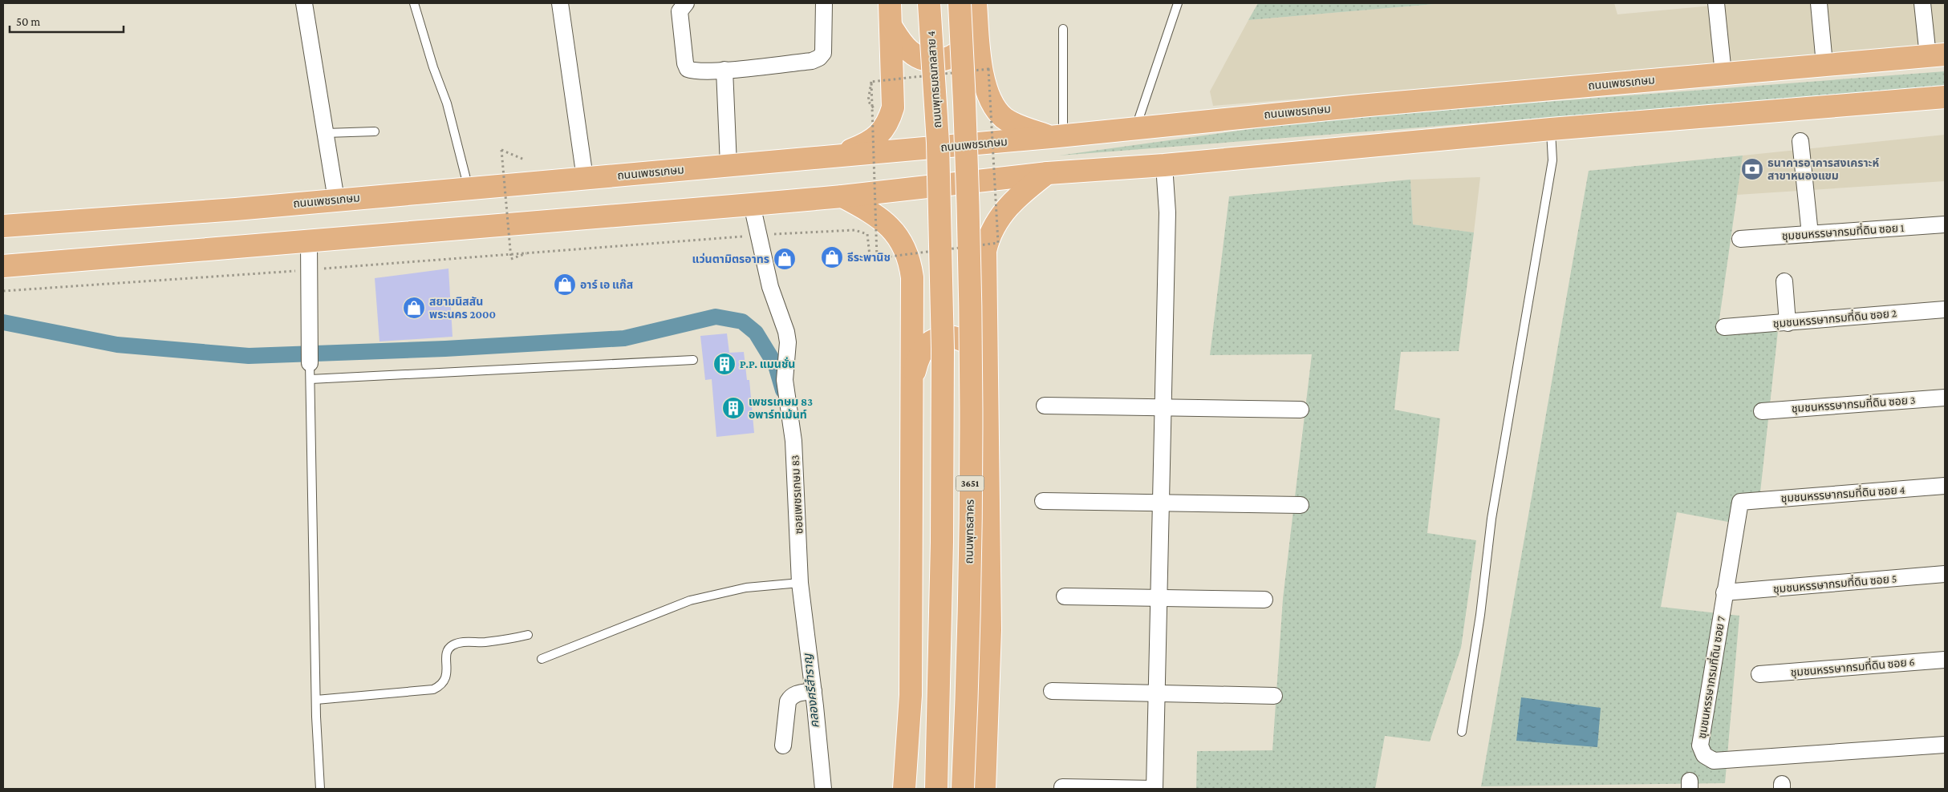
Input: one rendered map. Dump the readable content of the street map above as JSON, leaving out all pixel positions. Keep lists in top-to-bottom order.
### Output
{
  "streets": {
    "main road": [
      "ถนนพุทธมณฑลสาย 4",
      "ถนนเพชรเกษม",
      "3651",
      "ถนนพุทธสาคร"
    ],
    "street": [
      "ชุมชนหรรษากรมที่ดิน ซอย 1",
      "ชุมชนหรรษากรมที่ดิน ซอย 2",
      "ชุมชนหรรษากรมที่ดิน ซอย 3",
      "ชุมชนหรรษากรมที่ดิน ซอย 4",
      "ซอยเพชรเกษม 83",
      "ชุมชนหรรษากรมที่ดิน ซอย 5",
      "ชุมชนหรรษากรมที่ดิน ซอย 6",
      "ชุมชนหรรษากรมที่ดิน ซอย 7"
    ]
  },
  "crossings": [
    ["ชุมชนหรรษากรมที่ดิน ซอย 4", "ชุมชนหรรษากรมที่ดิน ซอย 7"],
    ["ชุมชนหรรษากรมที่ดิน ซอย 5", "ชุมชนหรรษากรมที่ดิน ซอย 7"]
  ],
  "water": ["คลองศรีสำราญ"],
  "places": {
    "bank": ["ธนาคารอาคารสงเคราะห์ สาขาหนองแขม"],
    "shop": [
      "ธีระพานิช",
      "แว่นตามิตรอาทร",
      "อาร์ เอ แก๊ส",
      "สยามนิสสัน พระนคร 2000"
    ],
    "building": ["P.P. แมนชั่น", "เพชรเกษม 83 อพาร์ทเม้นท์"]
  },
  "scale_bar": "50 m"
}
